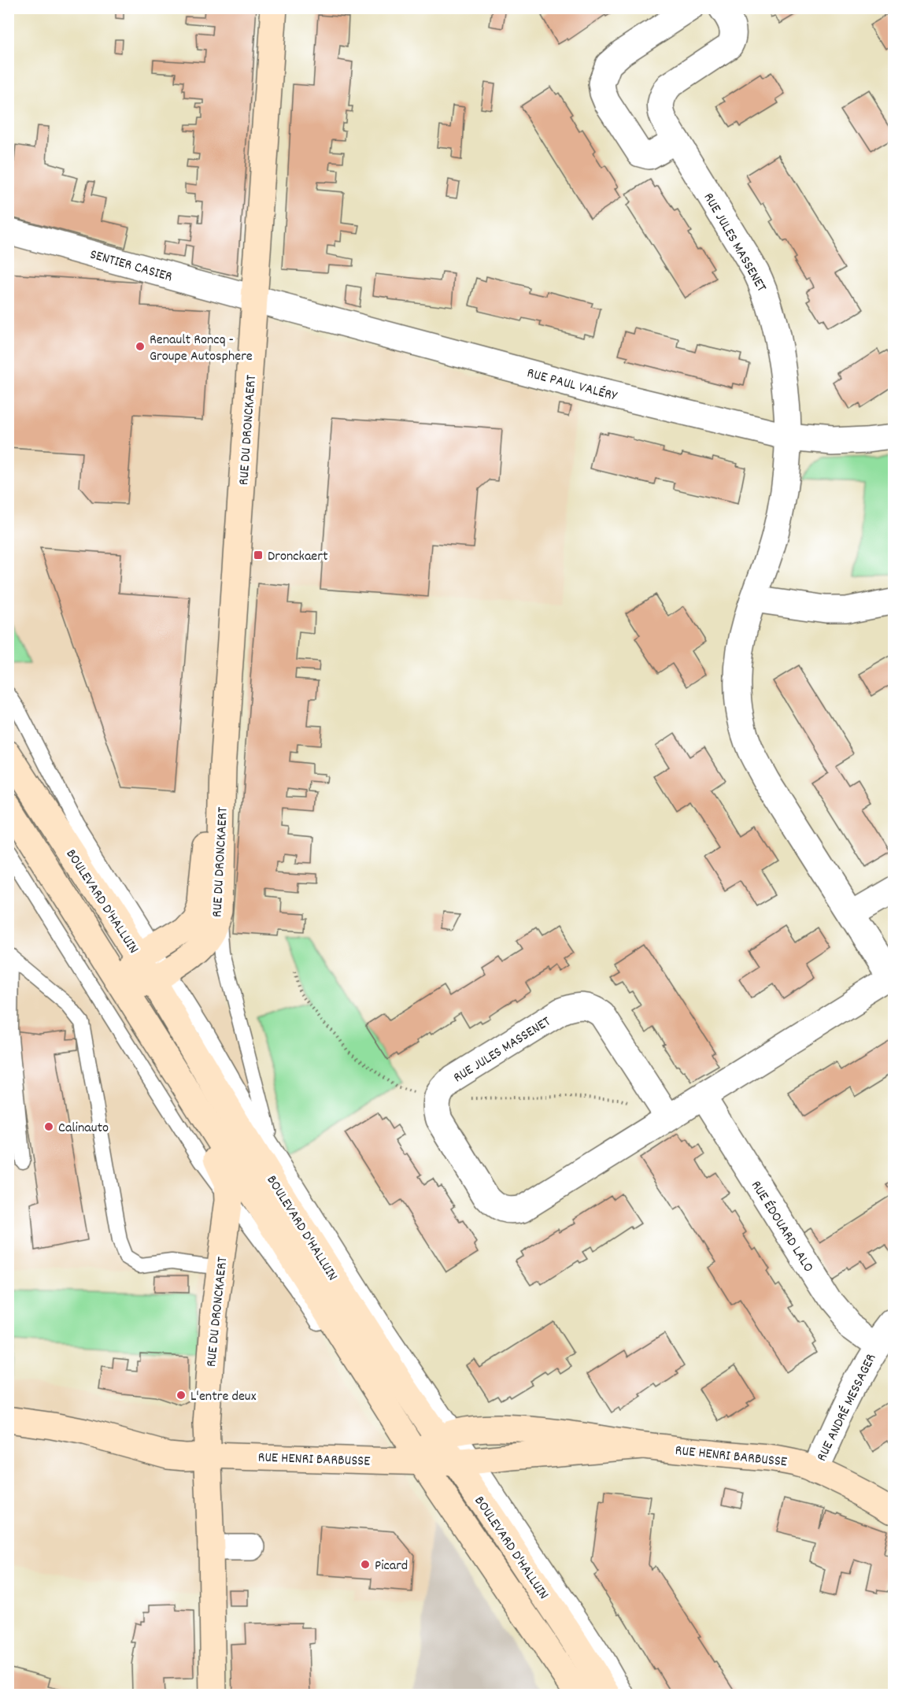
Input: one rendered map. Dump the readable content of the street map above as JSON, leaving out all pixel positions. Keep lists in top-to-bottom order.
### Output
{
  "streets": {
    "main road": ["RUE DU DRONCKAERT", "BOULEVARD D'HALLUIN", "RUE HENRI BARBUSSE"],
    "street": [
      "RUE JULES MASSENET",
      "SENTIER CASIER",
      "RUE PAUL VALÉRY",
      "RUE ÉDOUARD LALO",
      "RUE ANDRÉ MESSAGER"
    ]
  },
  "crossings": [
    ["RUE JULES MASSENET", "RUE PAUL VALÉRY"],
    ["RUE JULES MASSENET", "RUE ÉDOUARD LALO"],
    ["SENTIER CASIER", "RUE PAUL VALÉRY"],
    ["SENTIER CASIER", "RUE DU DRONCKAERT"],
    ["RUE PAUL VALÉRY", "RUE DU DRONCKAERT"],
    ["RUE DU DRONCKAERT", "BOULEVARD D'HALLUIN"],
    ["RUE DU DRONCKAERT", "RUE HENRI BARBUSSE"],
    ["BOULEVARD D'HALLUIN", "RUE HENRI BARBUSSE"],
    ["RUE ÉDOUARD LALO", "RUE ANDRÉ MESSAGER"],
    ["RUE ANDRÉ MESSAGER", "RUE HENRI BARBUSSE"]
  ],
  "places": {
    "other": [
      "Renault Roncq - Groupe Autosphere",
      "Calinauto",
      "L'entre deux",
      "Picard"
    ],
    "transit": ["Dronckaert"]
  }
}
